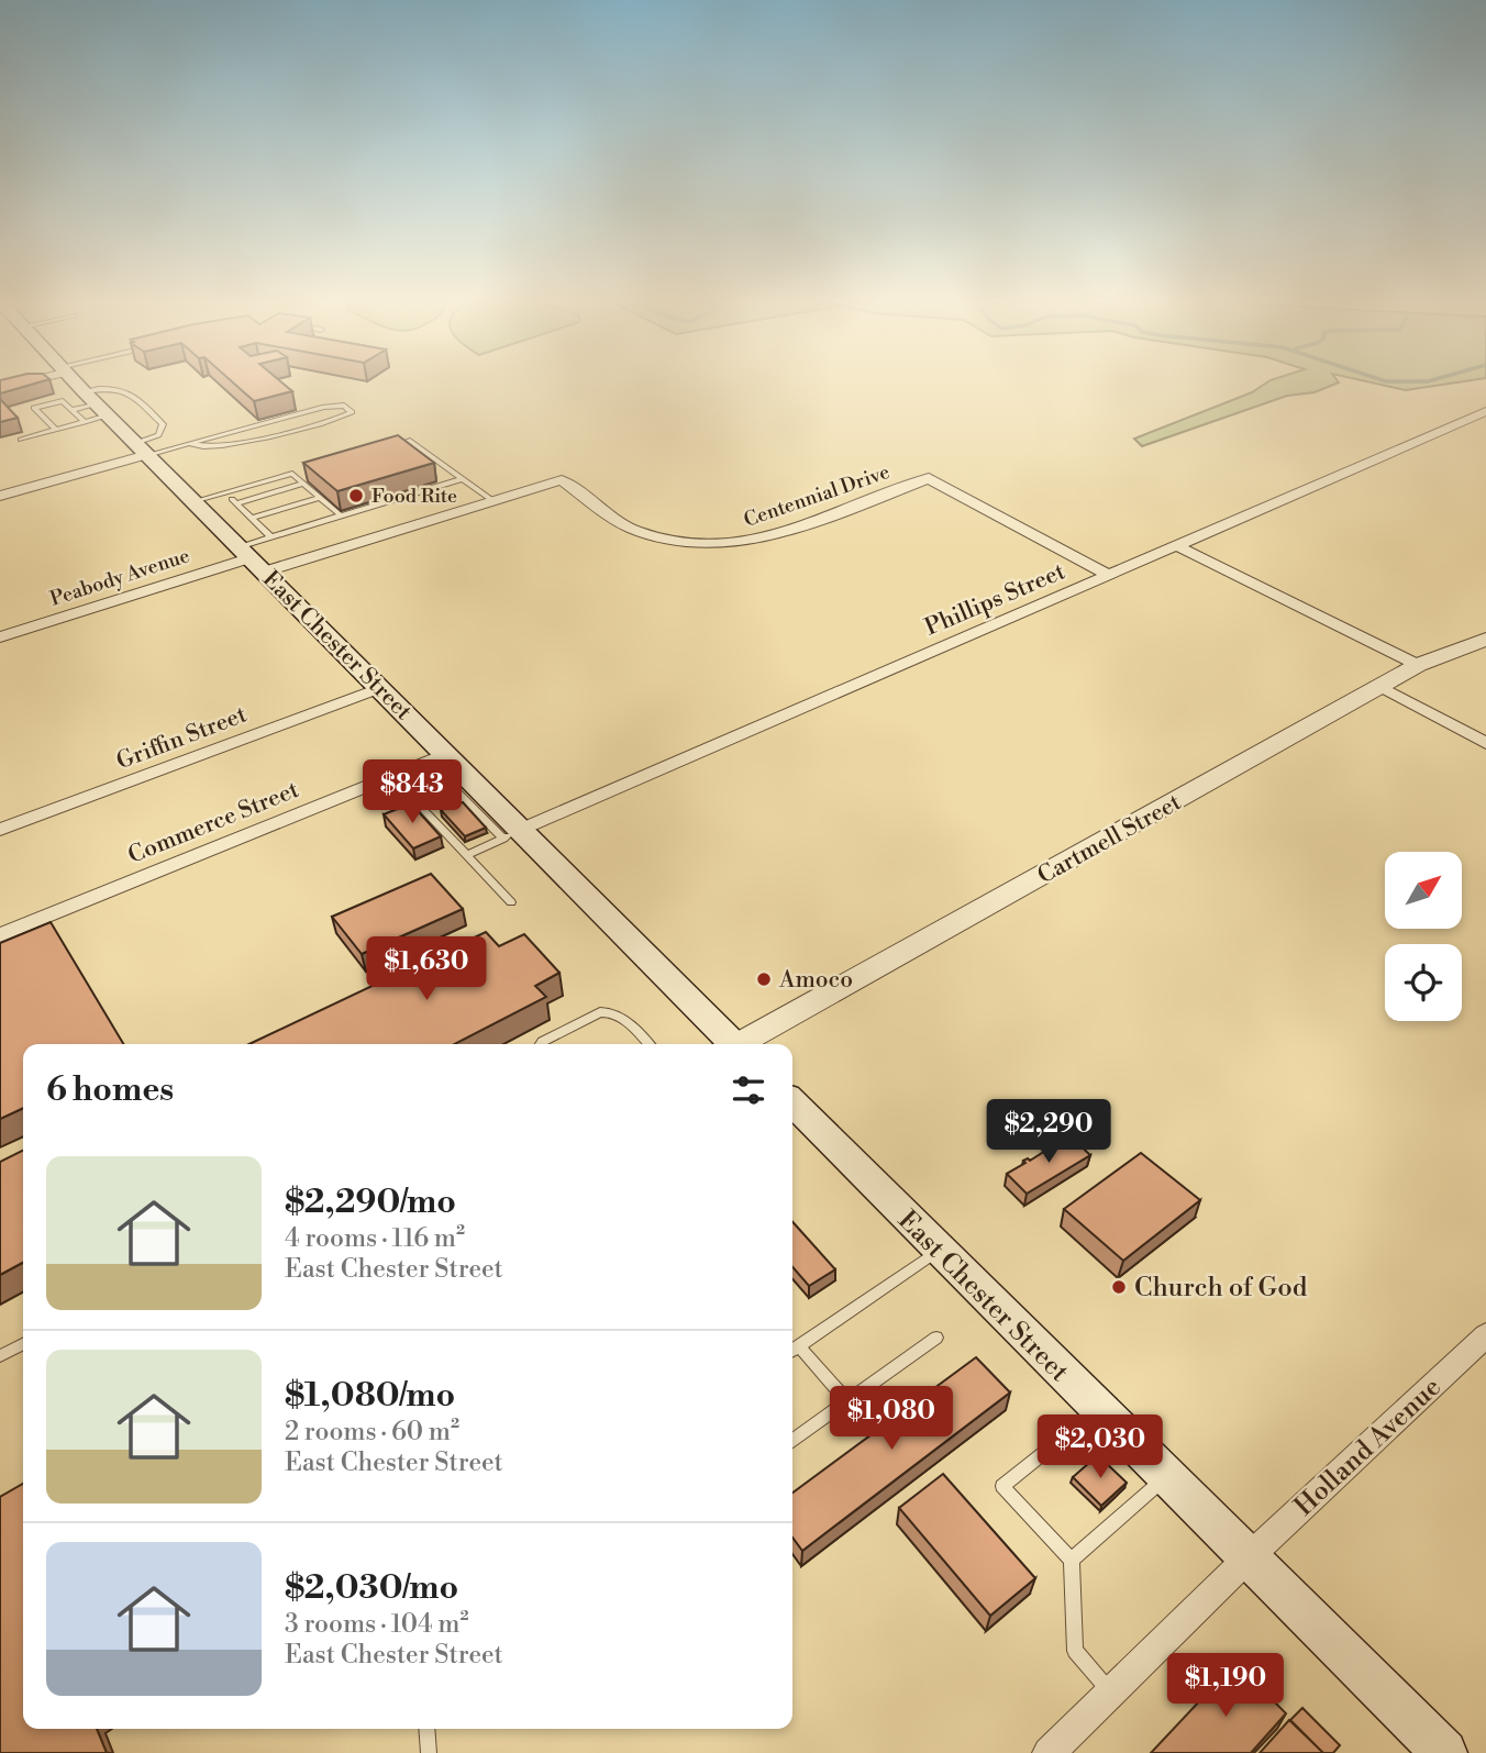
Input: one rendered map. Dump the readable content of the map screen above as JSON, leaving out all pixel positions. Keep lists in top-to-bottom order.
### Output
{
  "streets": {
    "main road": ["East Chester Street"],
    "street": [
      "Centennial Drive",
      "Peabody Avenue",
      "Phillips Street",
      "Griffin Street",
      "Commerce Street",
      "Cartmell Street",
      "Holland Avenue"
    ]
  },
  "crossings": [
    ["Centennial Drive", "Peabody Avenue"],
    ["Centennial Drive", "Phillips Street"],
    ["Centennial Drive", "East Chester Street"],
    ["Peabody Avenue", "East Chester Street"],
    ["Phillips Street", "East Chester Street"],
    ["East Chester Street", "Griffin Street"],
    ["East Chester Street", "Commerce Street"],
    ["East Chester Street", "Holland Avenue"]
  ],
  "places": ["Food Rite", "Amoco", "Church of God"],
  "north": "top right",
  "page": {
    "price": [
      "$843",
      "$1,630",
      "$2,290",
      "$1,080",
      "$2,030",
      "$1,190"
    ],
    "heading": "6 homes",
    "list": [
      {
        "name": "$2,290/mo",
        "note": "4 rooms · 116 m² · East Chester Street"
      },
      {
        "name": "$1,080/mo",
        "note": "2 rooms · 60 m² · East Chester Street"
      },
      {
        "name": "$2,030/mo",
        "note": "3 rooms · 104 m² · East Chester Street"
      }
    ]
  }
}
